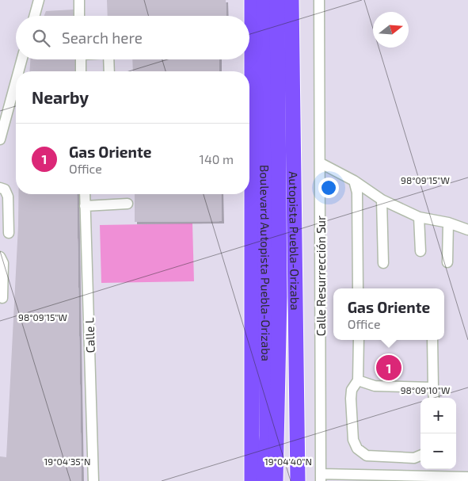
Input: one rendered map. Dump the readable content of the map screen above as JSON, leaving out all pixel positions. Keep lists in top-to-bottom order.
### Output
{
  "streets": {
    "highway": ["Autopista Puebla-Orizaba", "Boulevard Autopista Puebla-Orizaba"],
    "street": ["Calle Resurrección Sur", "Calle L"]
  },
  "north": "right",
  "page": {
    "search": "Search here",
    "heading": "Nearby",
    "list": [
      {
        "mark": "1",
        "name": "Gas Oriente",
        "note": "Office",
        "value": "140 m"
      }
    ],
    "popup": ["Gas Oriente", "Office"],
    "pins": "1",
    "map_buttons": ["+", "−"]
  },
  "coordinates": [
    "98°09'15\"W",
    "98°09'10\"W",
    "19°04'35\"N",
    "19°04'40\"N"
  ]
}
